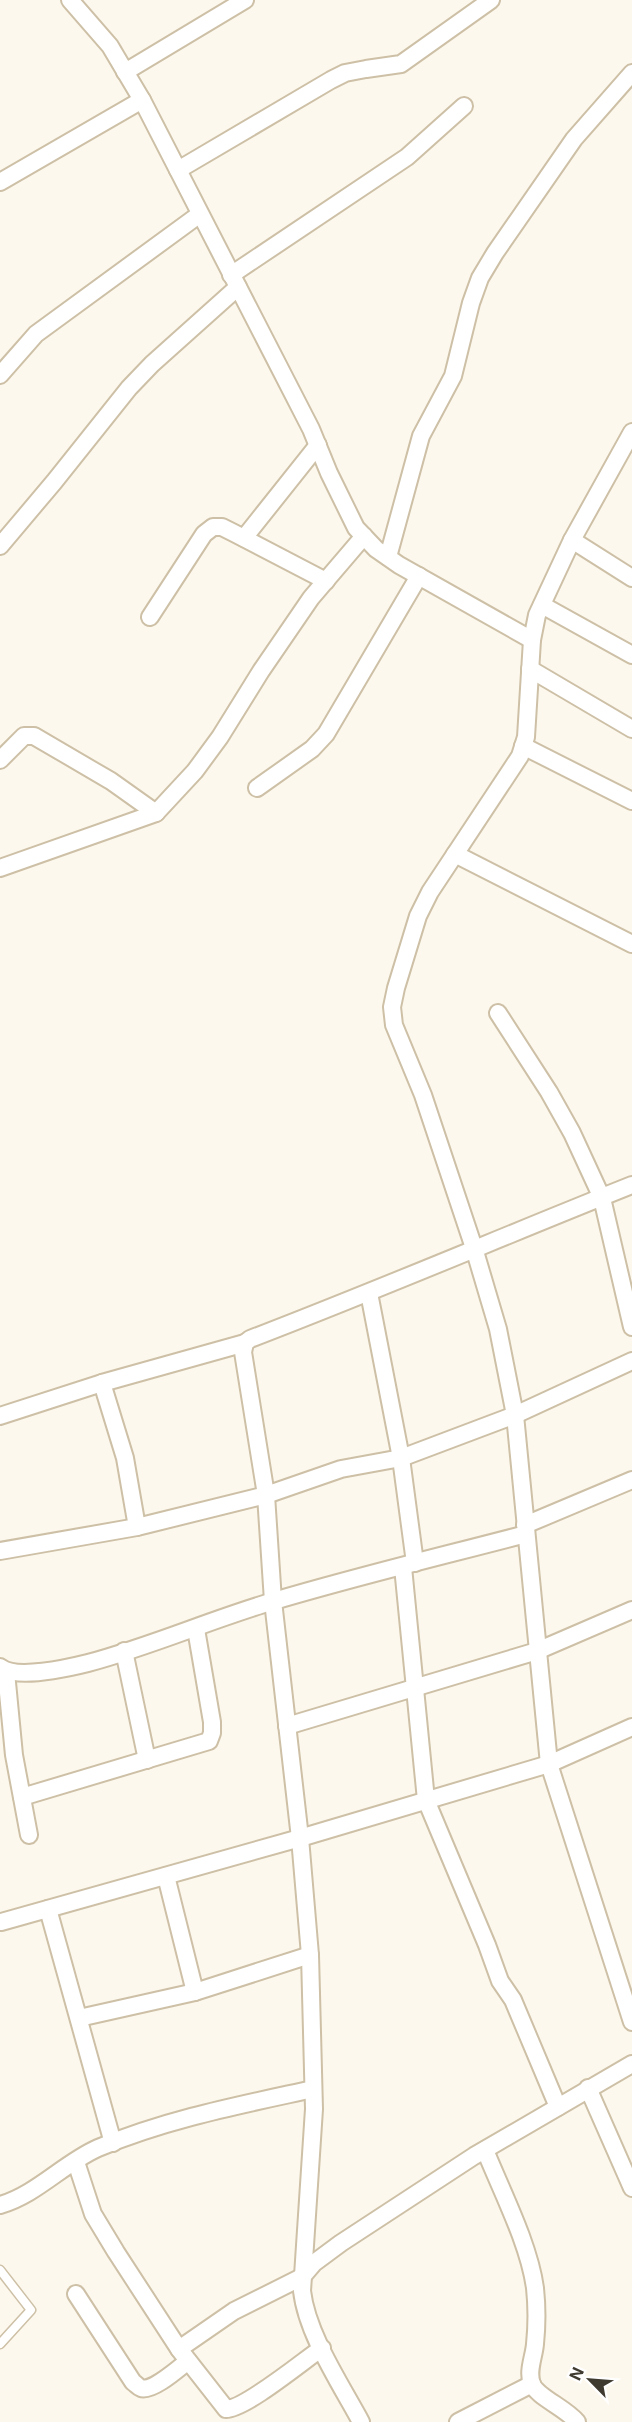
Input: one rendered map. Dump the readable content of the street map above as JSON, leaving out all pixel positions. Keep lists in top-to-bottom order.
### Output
{
  "north": "top left"
}
